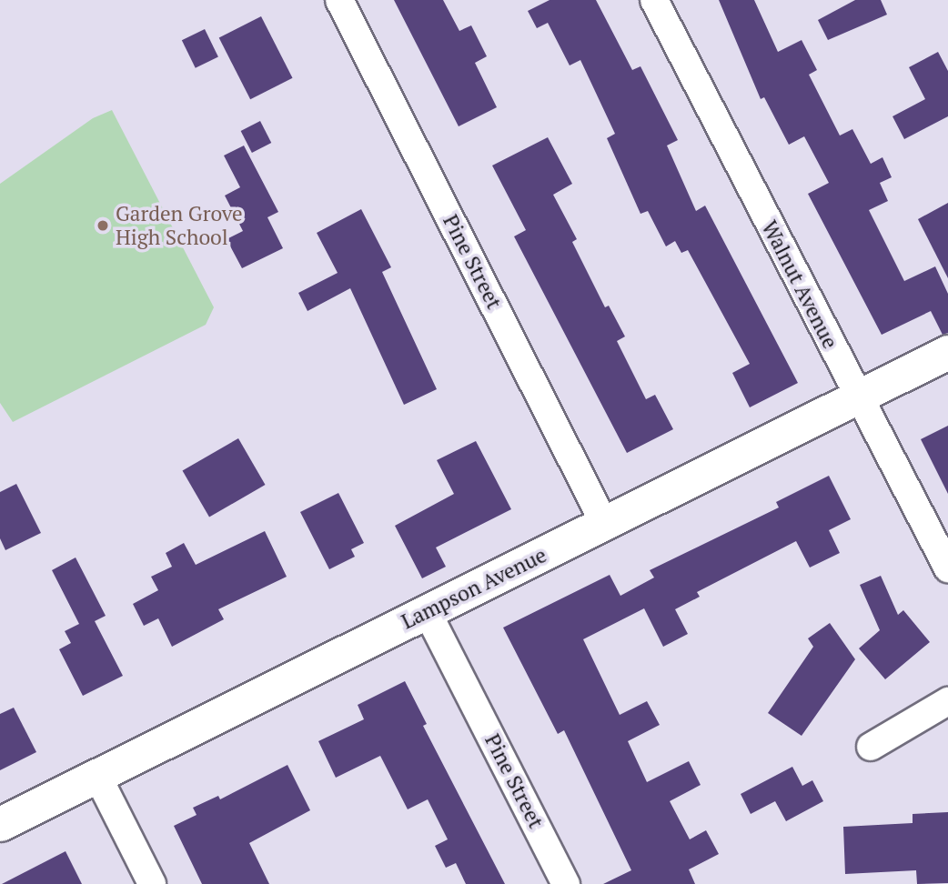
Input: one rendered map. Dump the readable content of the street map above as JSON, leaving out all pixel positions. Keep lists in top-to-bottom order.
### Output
{
  "streets": {
    "street": ["Pine Street", "Walnut Avenue", "Lampson Avenue"]
  },
  "crossings": [
    ["Pine Street", "Lampson Avenue"],
    ["Walnut Avenue", "Lampson Avenue"]
  ],
  "places": ["Garden Grove High School"]
}
